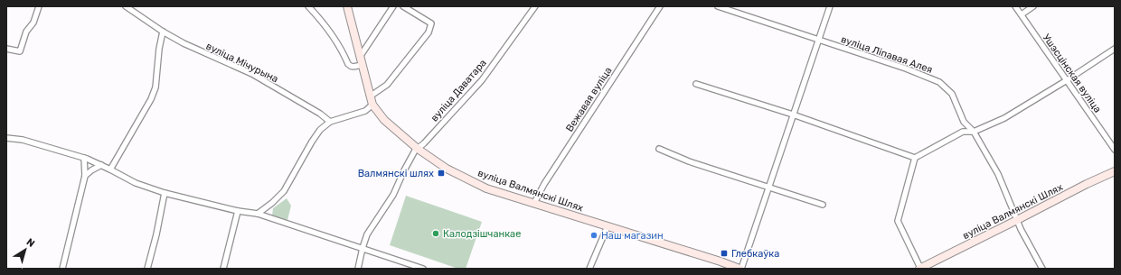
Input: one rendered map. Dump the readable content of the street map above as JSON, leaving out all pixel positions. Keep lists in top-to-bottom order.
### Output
{
  "streets": {
    "main road": ["вуліца Валмянскі Шлях"],
    "street": [
      "вуліца Ліпавая Алея",
      "вуліца Мічурына",
      "Ушэсцінская вуліца",
      "вуліца Даватара",
      "Вежавая вуліца"
    ]
  },
  "crossings": [
    ["вуліца Ліпавая Алея", "вуліца Валмянскі Шлях"],
    ["вуліца Даватара", "вуліца Валмянскі Шлях"],
    ["Вежавая вуліца", "вуліца Валмянскі Шлях"]
  ],
  "places": {
    "transit": ["Валмянскі шлях", "Глебкаўка"],
    "other": ["Калодзішчанкае", "Наш магазин"]
  },
  "north": "top right"
}
